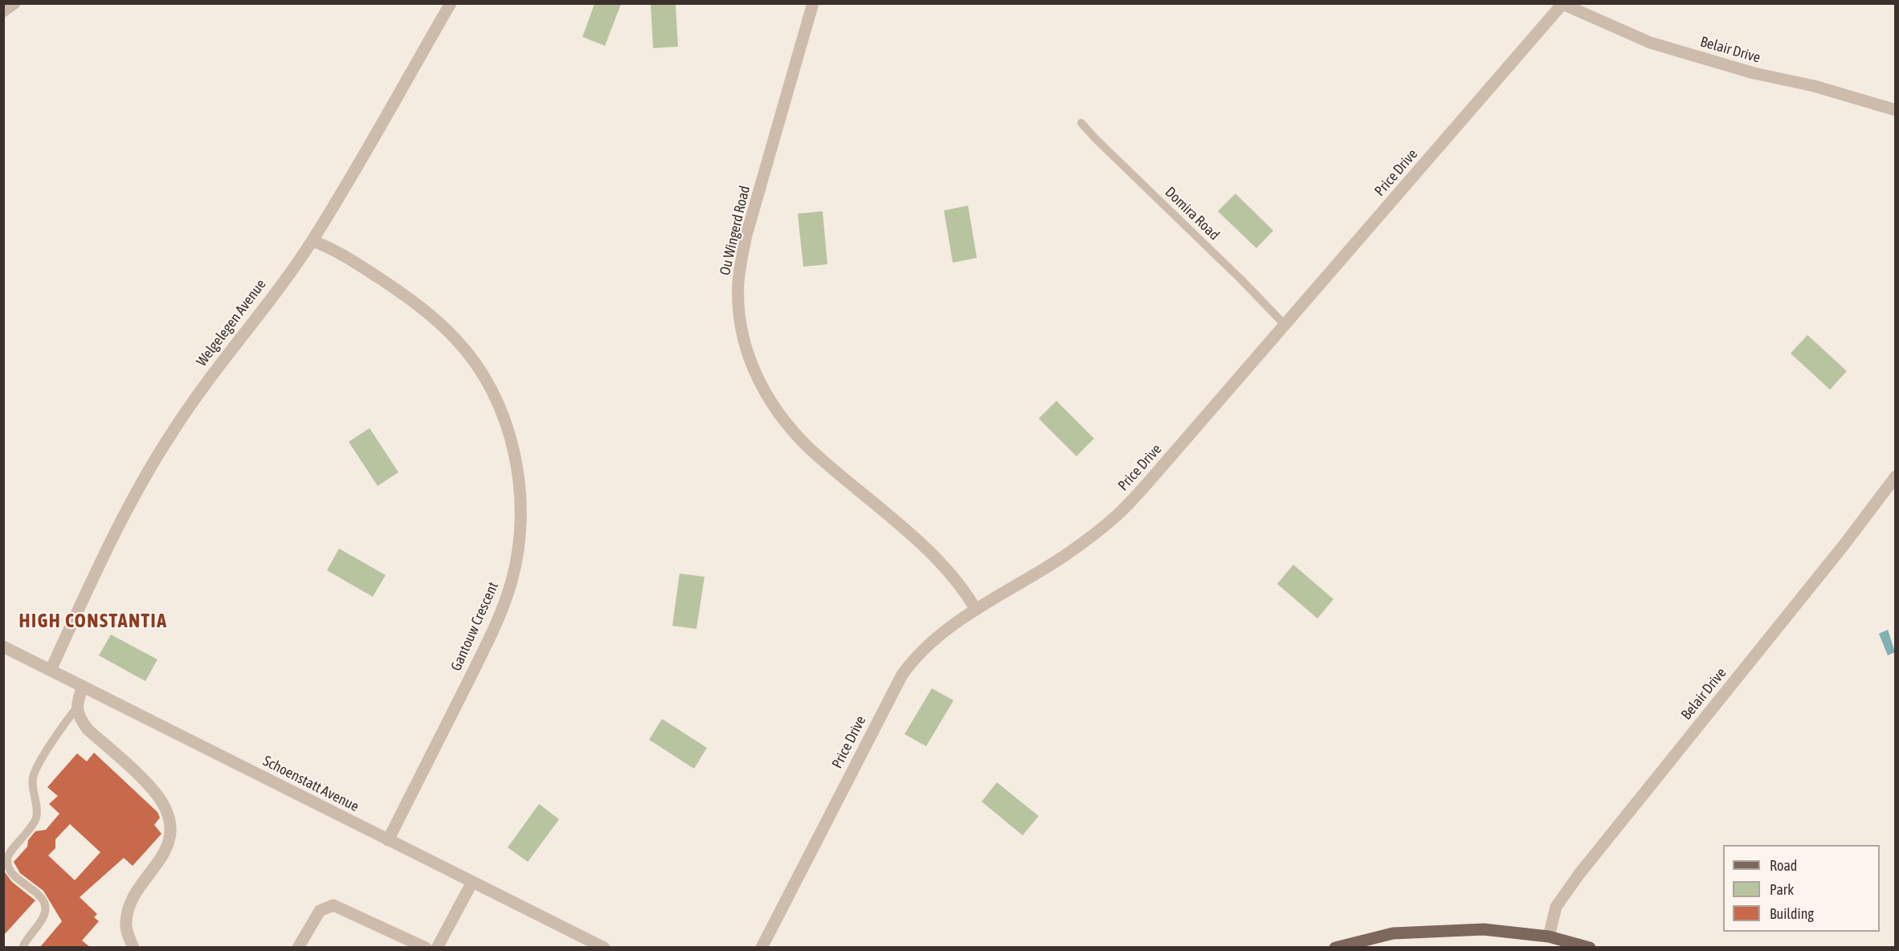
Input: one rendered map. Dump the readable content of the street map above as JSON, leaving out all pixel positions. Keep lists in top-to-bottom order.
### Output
{
  "streets": {
    "street": [
      "Belair Drive",
      "Price Drive",
      "Ou Wingerd Road",
      "Welgelegen Avenue",
      "Gantouw Crescent",
      "Schoenstatt Avenue"
    ],
    "lane": ["Domira Road"]
  },
  "crossings": [
    ["Belair Drive", "Price Drive"],
    ["Price Drive", "Domira Road"],
    ["Price Drive", "Ou Wingerd Road"],
    ["Welgelegen Avenue", "Gantouw Crescent"],
    ["Welgelegen Avenue", "Schoenstatt Avenue"],
    ["Gantouw Crescent", "Schoenstatt Avenue"]
  ],
  "districts": ["HIGH CONSTANTIA"],
  "legend": ["Road", "Park", "Building"]
}
